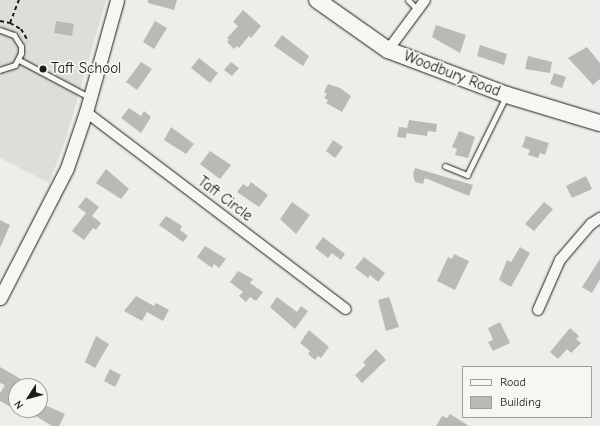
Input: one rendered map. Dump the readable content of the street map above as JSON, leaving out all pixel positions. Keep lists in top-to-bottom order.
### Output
{
  "streets": {
    "main road": ["Woodbury Road"],
    "street": ["Taft Circle"]
  },
  "places": ["Taft School"],
  "legend": ["Road", "Building"],
  "north": "bottom left"
}
